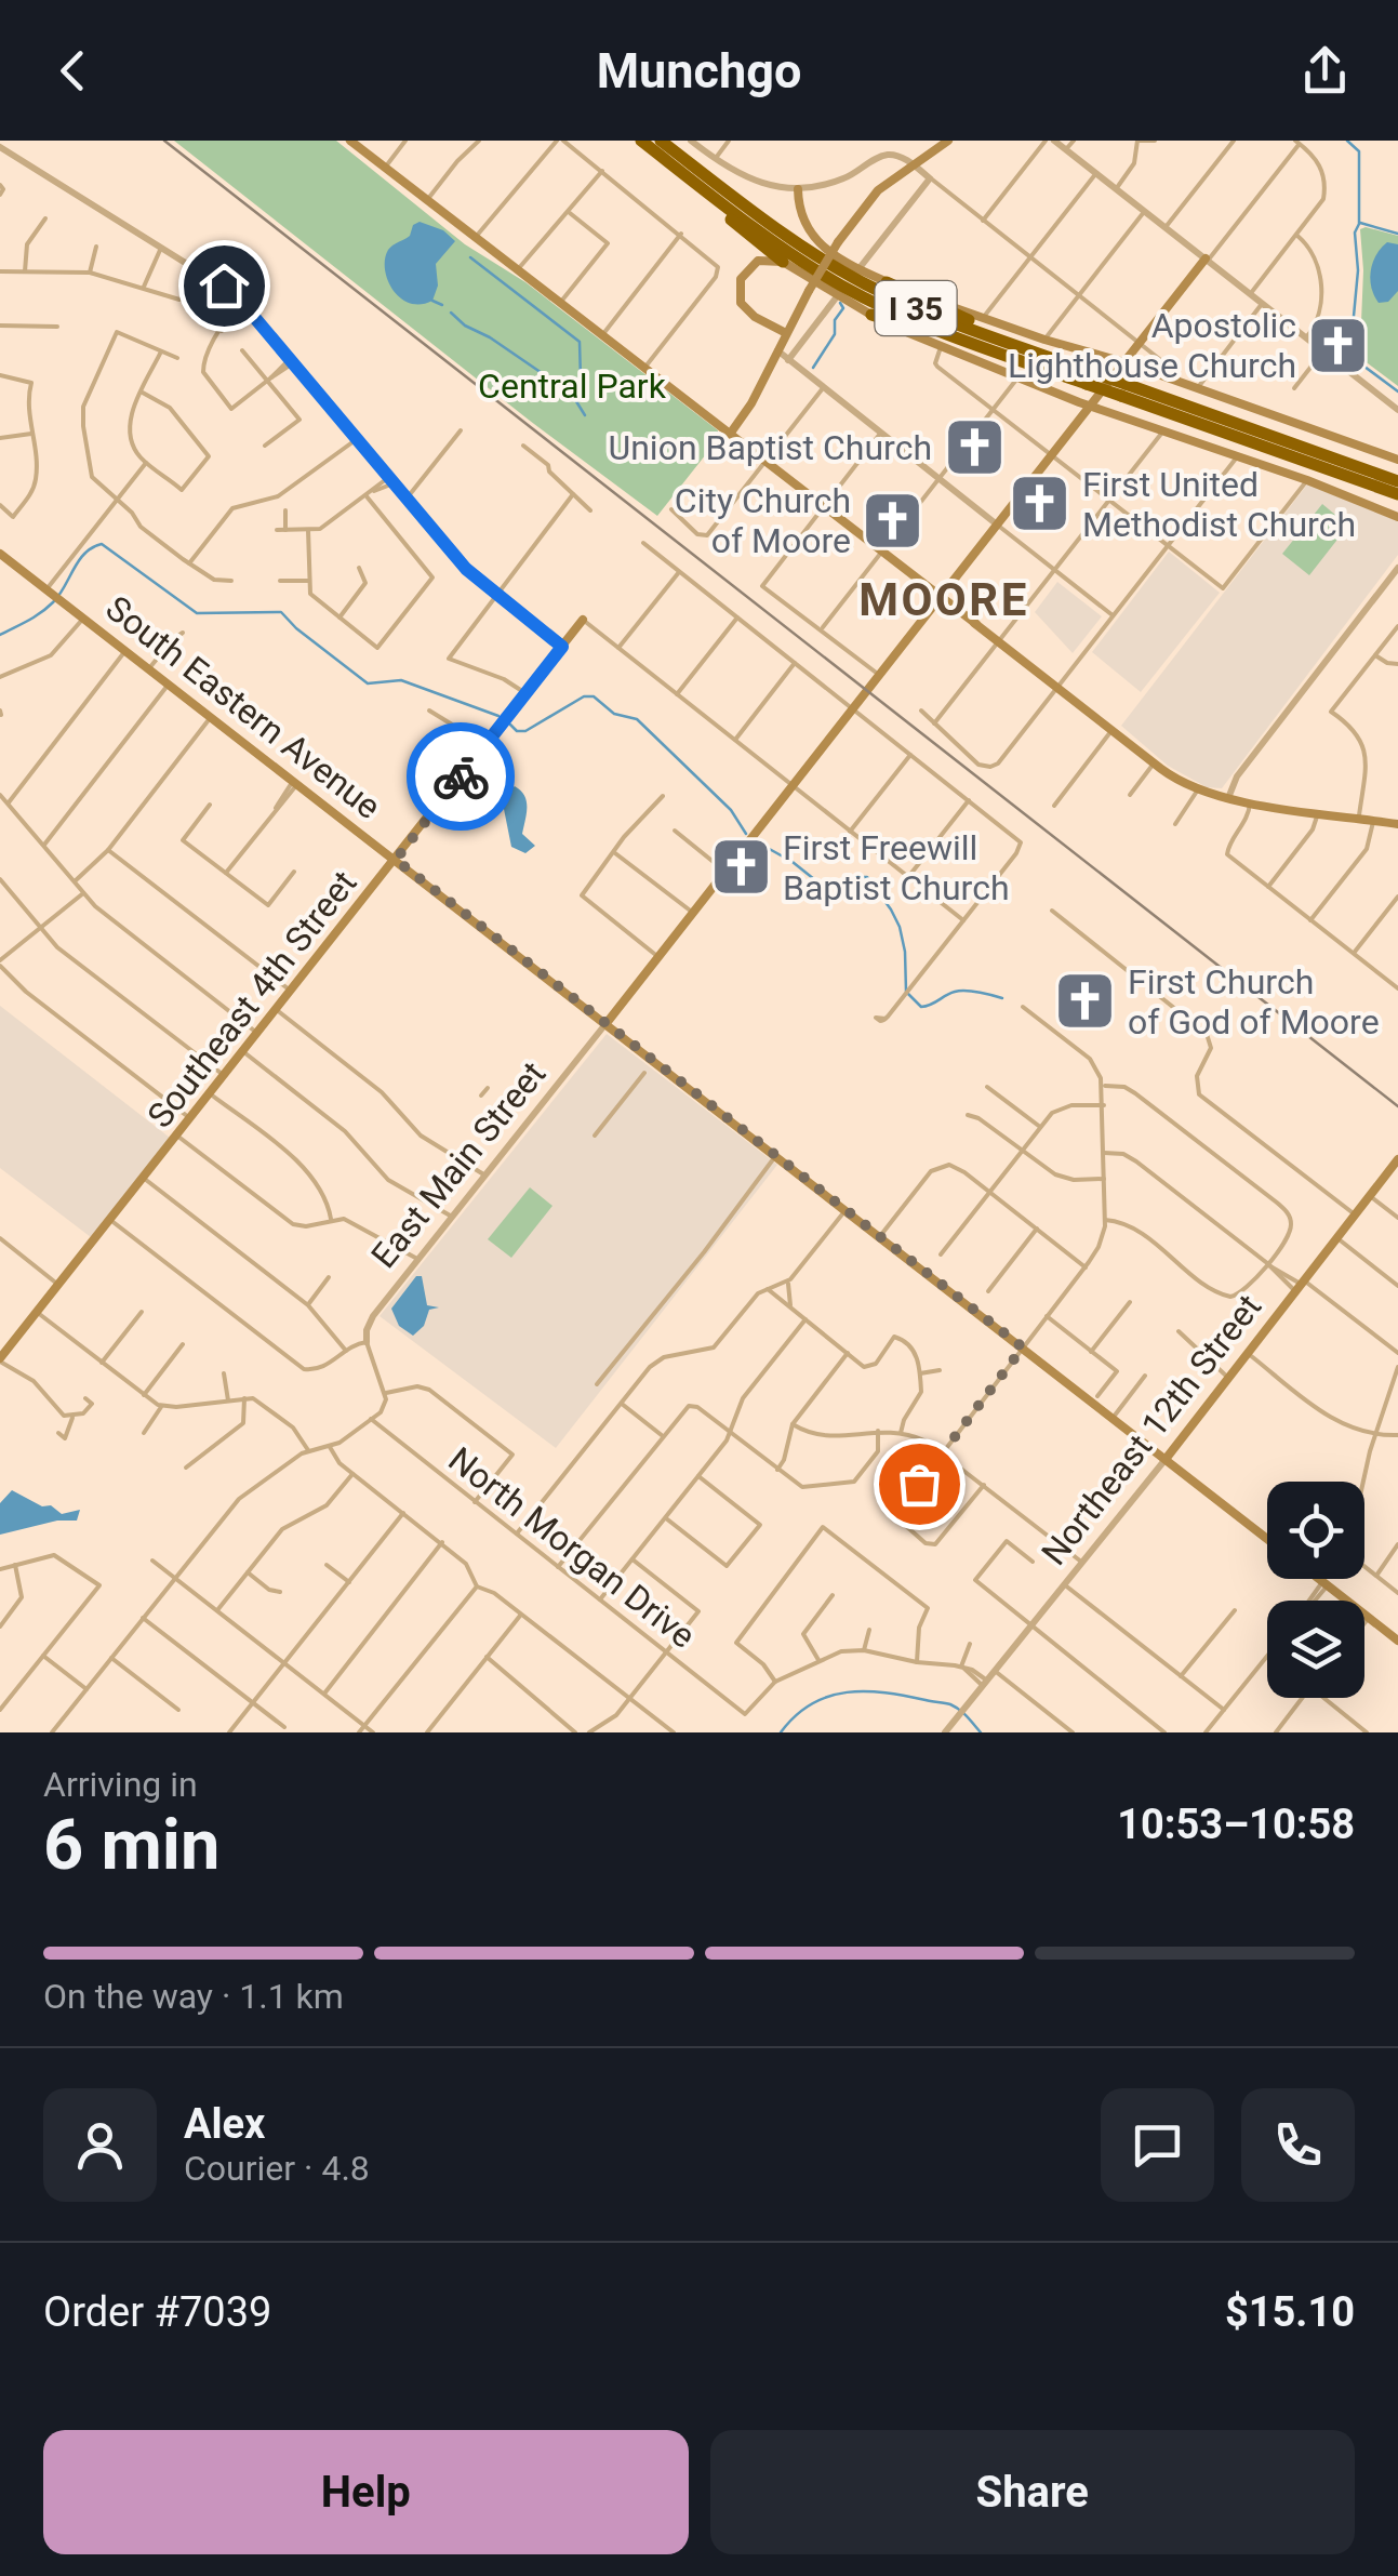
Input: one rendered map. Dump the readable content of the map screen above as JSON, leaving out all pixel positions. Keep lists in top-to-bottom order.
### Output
{
  "streets": {
    "highway": ["I 35"],
    "main road": [
      "South Eastern Avenue",
      "Southeast 4th Street",
      "East Main Street",
      "Northeast 12th Street"
    ],
    "street": ["North Morgan Drive"]
  },
  "crossings": [
    ["South Eastern Avenue", "Southeast 4th Street"],
    ["South Eastern Avenue", "East Main Street"],
    ["South Eastern Avenue", "Northeast 12th Street"]
  ],
  "districts": ["MOORE"],
  "parks": ["Central Park"],
  "places": {
    "church": [
      "Apostolic Lighthouse Church",
      "Union Baptist Church",
      "First United Methodist Church",
      "City Church of Moore",
      "First Freewill Baptist Church",
      "First Church of God of Moore"
    ]
  },
  "page": {
    "header": "Munchgo",
    "heading": ["6 min", "Arriving in", "10:53–10:58"],
    "panel": [
      "Alex",
      "Courier · 4.8",
      "Order #7039",
      "$15.10"
    ],
    "bar": "On the way · 1.1 km",
    "buttons": ["Help", "Share"]
  }
}
